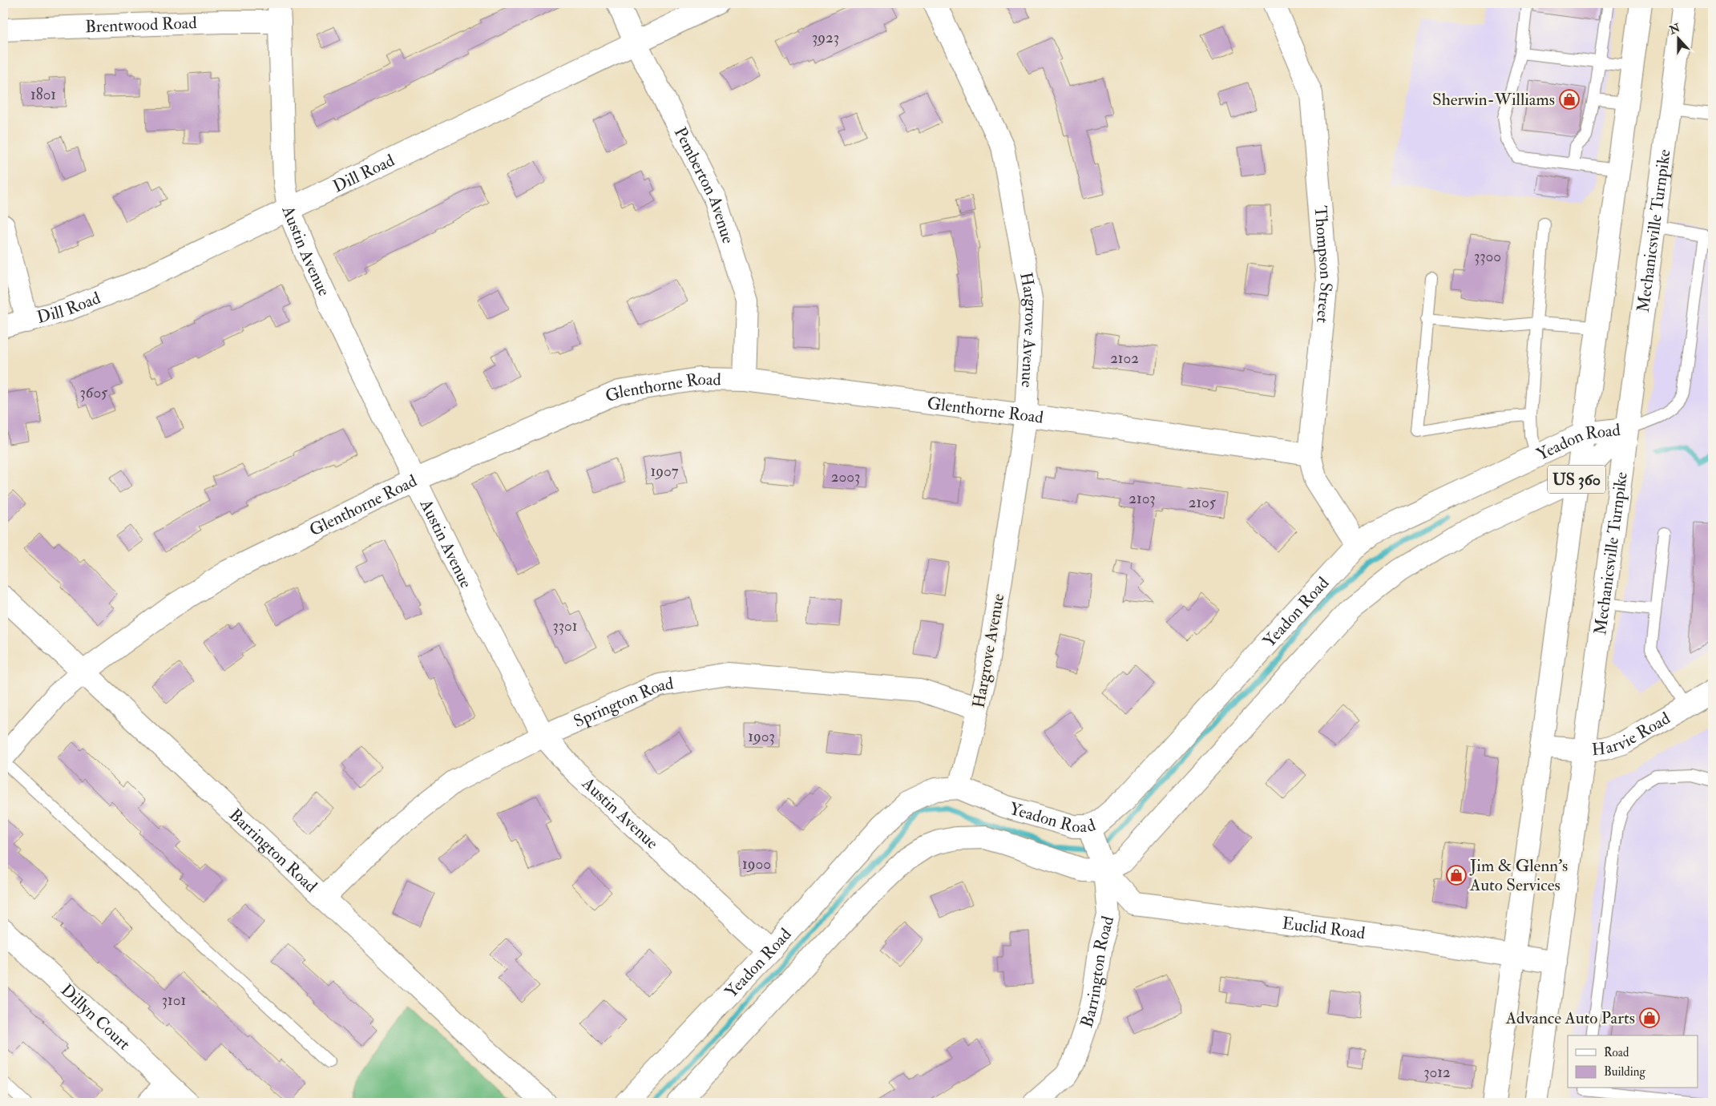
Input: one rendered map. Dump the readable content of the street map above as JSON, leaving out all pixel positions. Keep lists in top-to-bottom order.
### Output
{
  "streets": {
    "main road": [
      "Brentwood Road",
      "Dill Road",
      "Pemberton Avenue",
      "Mechanicsville Turnpike",
      "Austin Avenue",
      "Thompson Street",
      "Hargrove Avenue",
      "Glenthorne Road",
      "Yeadon Road",
      "US 360",
      "Springton Road",
      "Harvie Road",
      "Barrington Road",
      "Euclid Road",
      "Dillyn Court"
    ]
  },
  "crossings": [
    ["Brentwood Road", "Austin Avenue"],
    ["Dill Road", "Pemberton Avenue"],
    ["Dill Road", "Austin Avenue"],
    ["Pemberton Avenue", "Glenthorne Road"],
    ["Mechanicsville Turnpike", "Yeadon Road"],
    ["Mechanicsville Turnpike", "Harvie Road"],
    ["Mechanicsville Turnpike", "Euclid Road"],
    ["Austin Avenue", "Glenthorne Road"],
    ["Austin Avenue", "Yeadon Road"],
    ["Austin Avenue", "Springton Road"],
    ["Thompson Street", "Glenthorne Road"],
    ["Thompson Street", "Yeadon Road"],
    ["Hargrove Avenue", "Glenthorne Road"],
    ["Hargrove Avenue", "Yeadon Road"],
    ["Hargrove Avenue", "Springton Road"],
    ["Glenthorne Road", "Barrington Road"],
    ["Yeadon Road", "US 360"],
    ["Yeadon Road", "Barrington Road"],
    ["Yeadon Road", "Euclid Road"],
    ["US 360", "Harvie Road"],
    ["US 360", "Euclid Road"],
    ["Springton Road", "Barrington Road"],
    ["Barrington Road", "Euclid Road"]
  ],
  "places": {
    "shop": ["Sherwin-Williams", "Jim & Glenn's Auto Services", "Advance Auto Parts"]
  },
  "house_numbers": [
    "3923",
    "1801",
    "3300",
    "2102",
    "3605",
    "1907",
    "2003",
    "2103",
    "2105",
    "3301",
    "1903",
    "1900",
    "3101",
    "3012"
  ],
  "legend": ["Road", "Building"],
  "north": "top"
}
